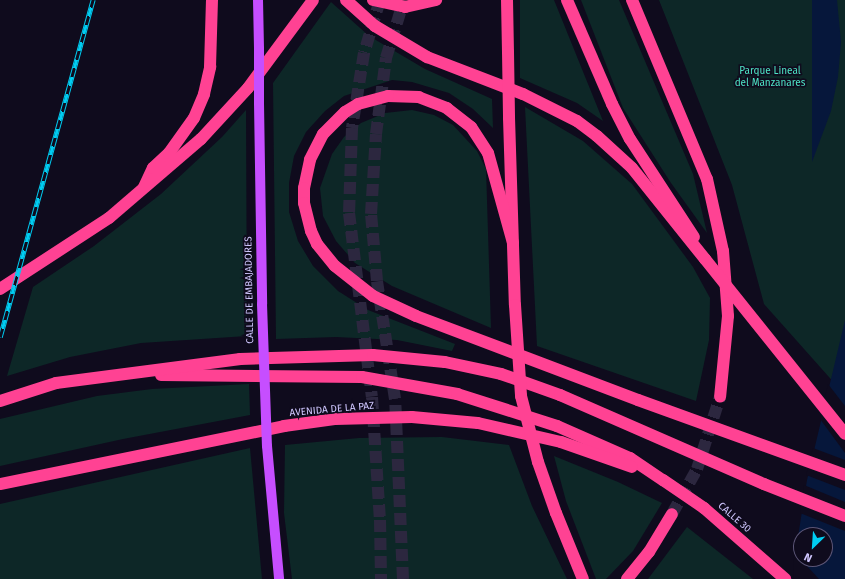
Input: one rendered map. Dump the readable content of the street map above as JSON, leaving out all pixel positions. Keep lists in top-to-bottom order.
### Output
{
  "streets": {
    "highway": ["AVENIDA DE LA PAZ", "CALLE 30"],
    "main road": ["CALLE DE EMBAJADORES"]
  },
  "crossings": [
    ["AVENIDA DE LA PAZ", "CALLE 30"]
  ],
  "parks": ["Parque Lineal del Manzanares"],
  "north": "bottom left"
}
